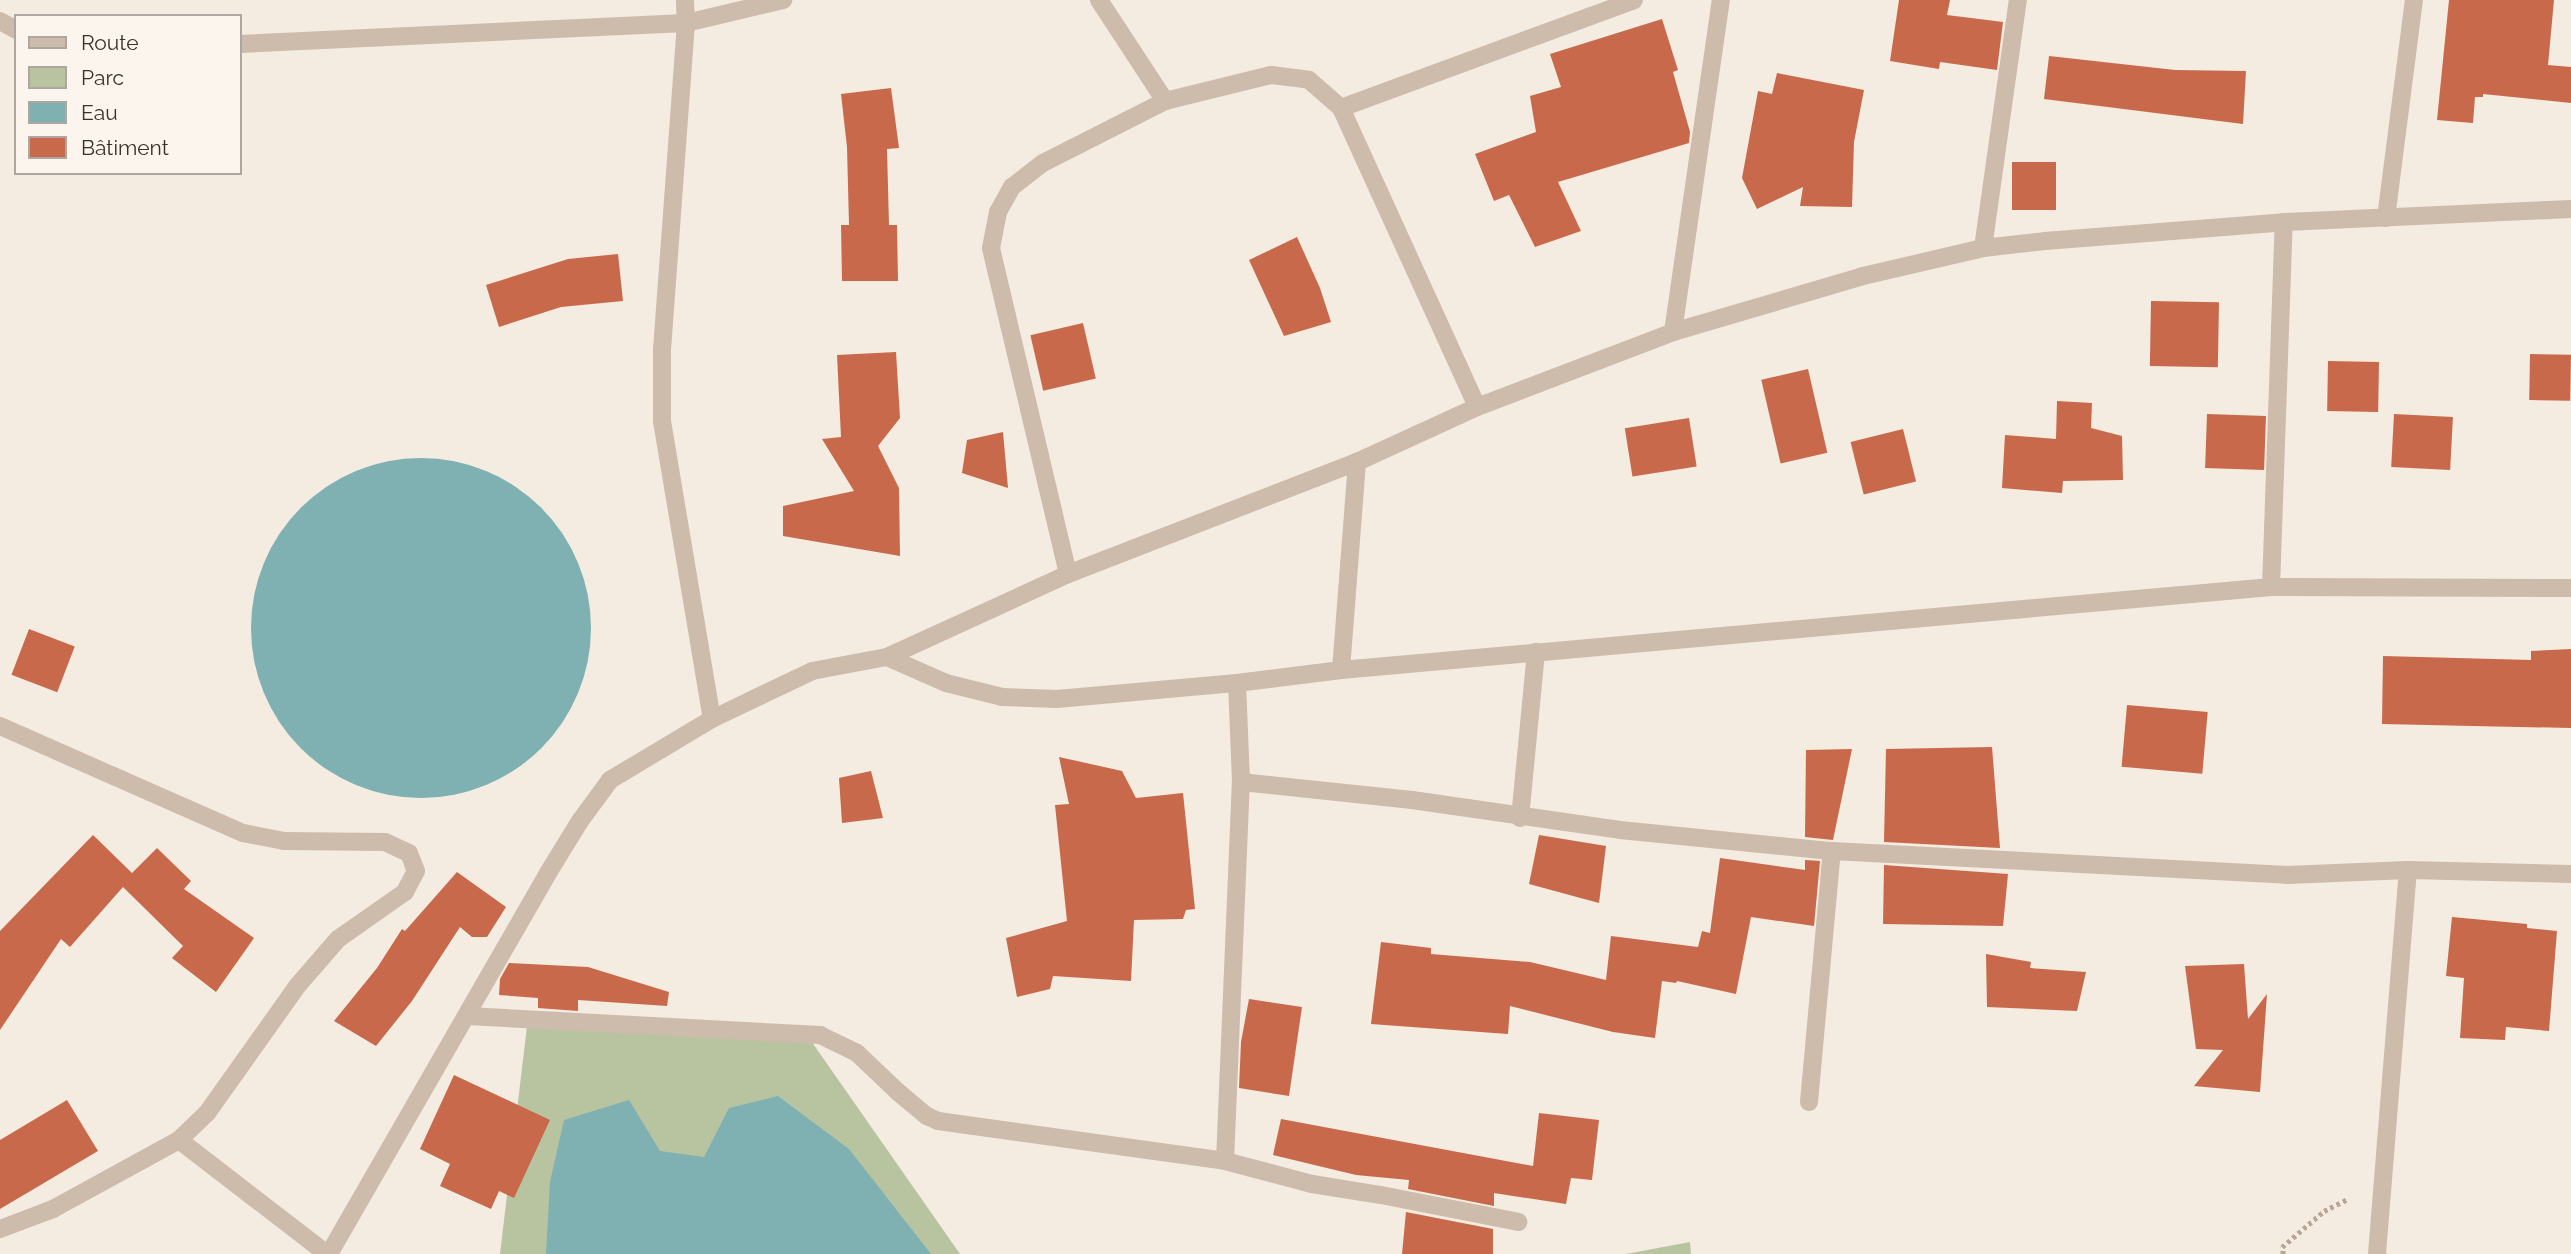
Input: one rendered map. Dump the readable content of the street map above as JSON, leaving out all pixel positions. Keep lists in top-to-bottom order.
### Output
{
  "legend": [
    "Route",
    "Parc",
    "Eau",
    "Bâtiment"
  ]
}
